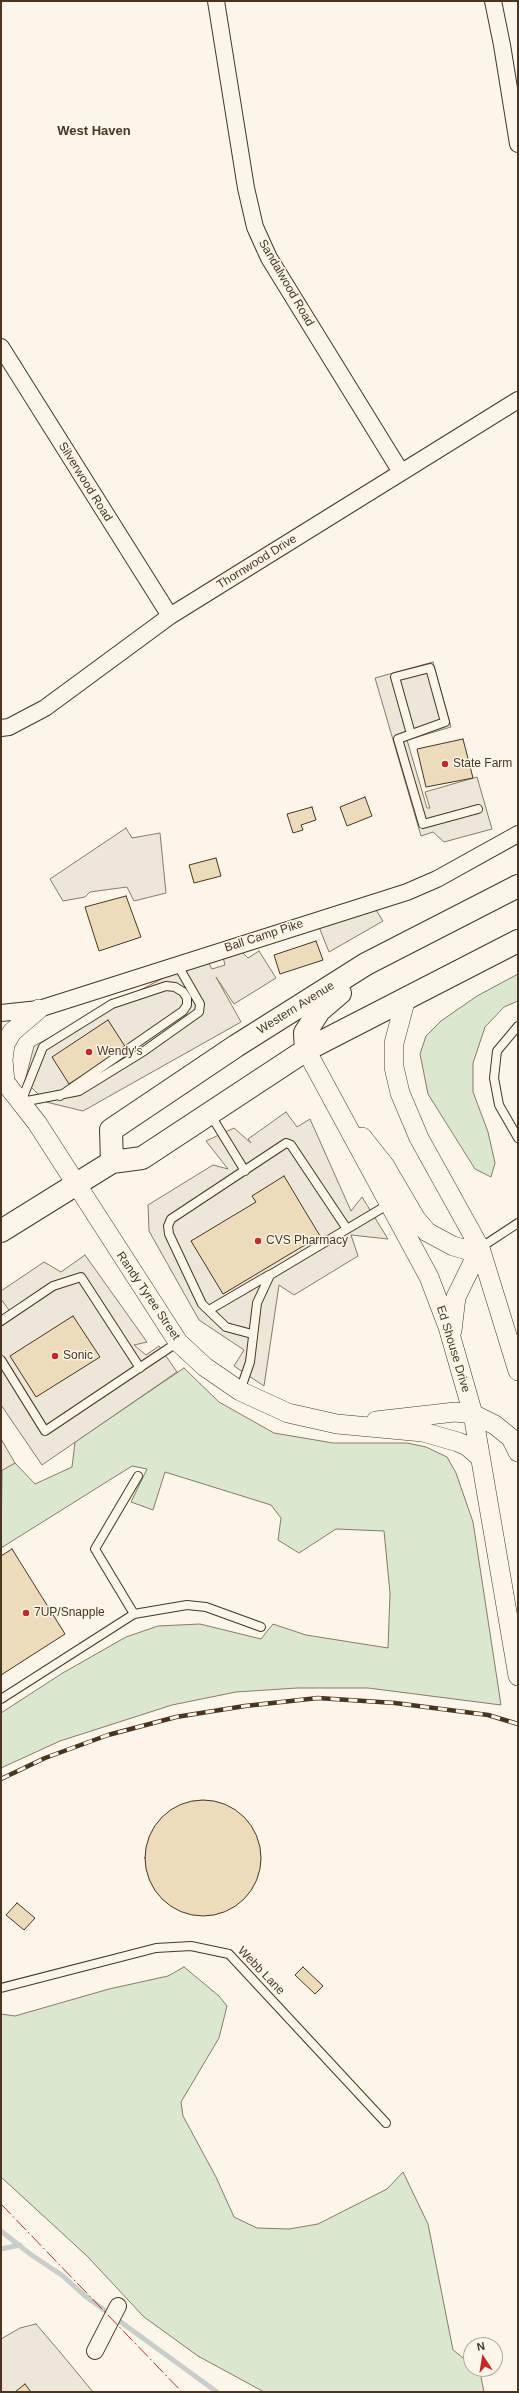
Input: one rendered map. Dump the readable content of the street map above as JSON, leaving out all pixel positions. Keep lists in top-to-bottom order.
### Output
{
  "streets": {
    "main road": ["Western Avenue"],
    "street": [
      "Sandalwood Road",
      "Silverwood Road",
      "Thornwood Drive",
      "Ball Camp Pike",
      "Randy Tyree Street",
      "Ed Shouse Drive"
    ],
    "lane": ["Webb Lane"]
  },
  "crossings": [
    ["Sandalwood Road", "Thornwood Drive"],
    ["Silverwood Road", "Thornwood Drive"],
    ["Randy Tyree Street", "Ed Shouse Drive"]
  ],
  "districts": ["West Haven"],
  "places": [
    "State Farm",
    "Wendy's",
    "CVS Pharmacy",
    "Sonic",
    "7UP/Snapple"
  ],
  "north": "top"
}
